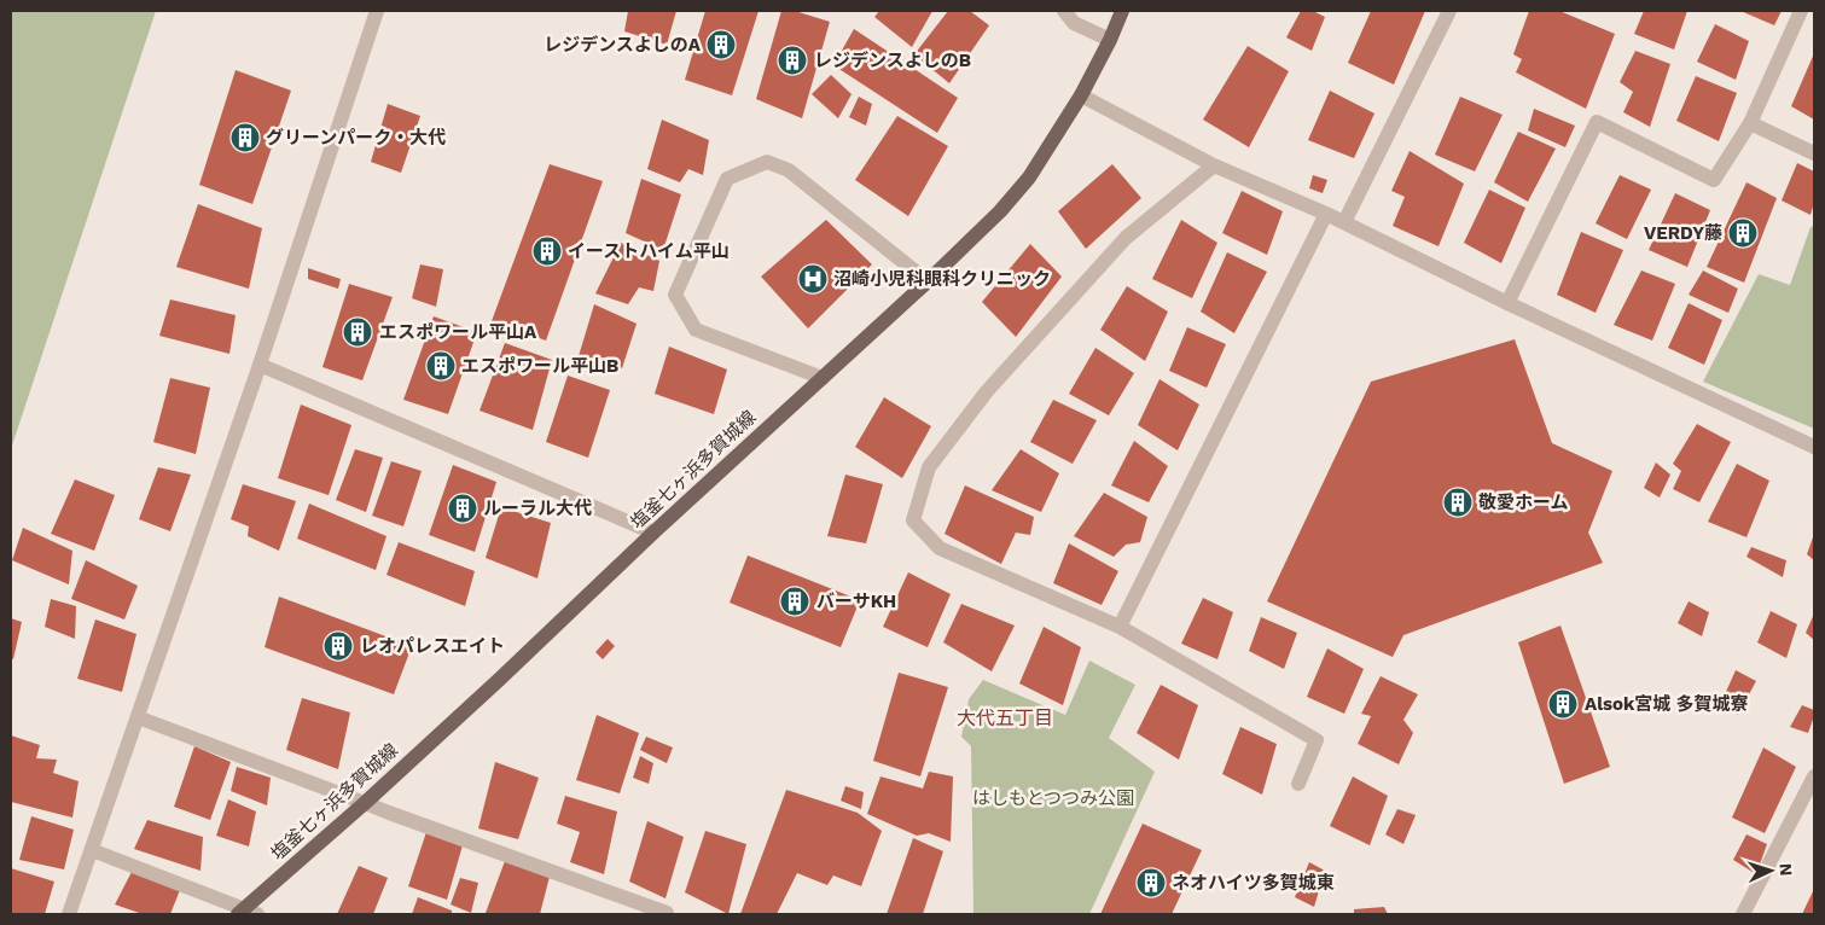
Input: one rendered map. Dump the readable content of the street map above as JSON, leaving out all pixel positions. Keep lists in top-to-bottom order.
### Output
{
  "streets": {
    "main road": ["塩釜七ヶ浜多賀城線"]
  },
  "districts": ["大代五丁目"],
  "parks": ["はしもとつつみ公園"],
  "places": {
    "building": [
      "レジデンスよしのA",
      "レジデンスよしのB",
      "グリーンパーク・大代",
      "VERDY藤",
      "イーストハイム平山",
      "エスポワール平山A",
      "エスポワール平山B",
      "敬愛ホーム",
      "ルーラル大代",
      "バーサKH",
      "レオパレスエイト",
      "Alsok宮城 多賀城寮",
      "ネオハイツ多賀城東"
    ],
    "hospital": ["沼崎小児科眼科クリニック"]
  },
  "north": "right"
}
